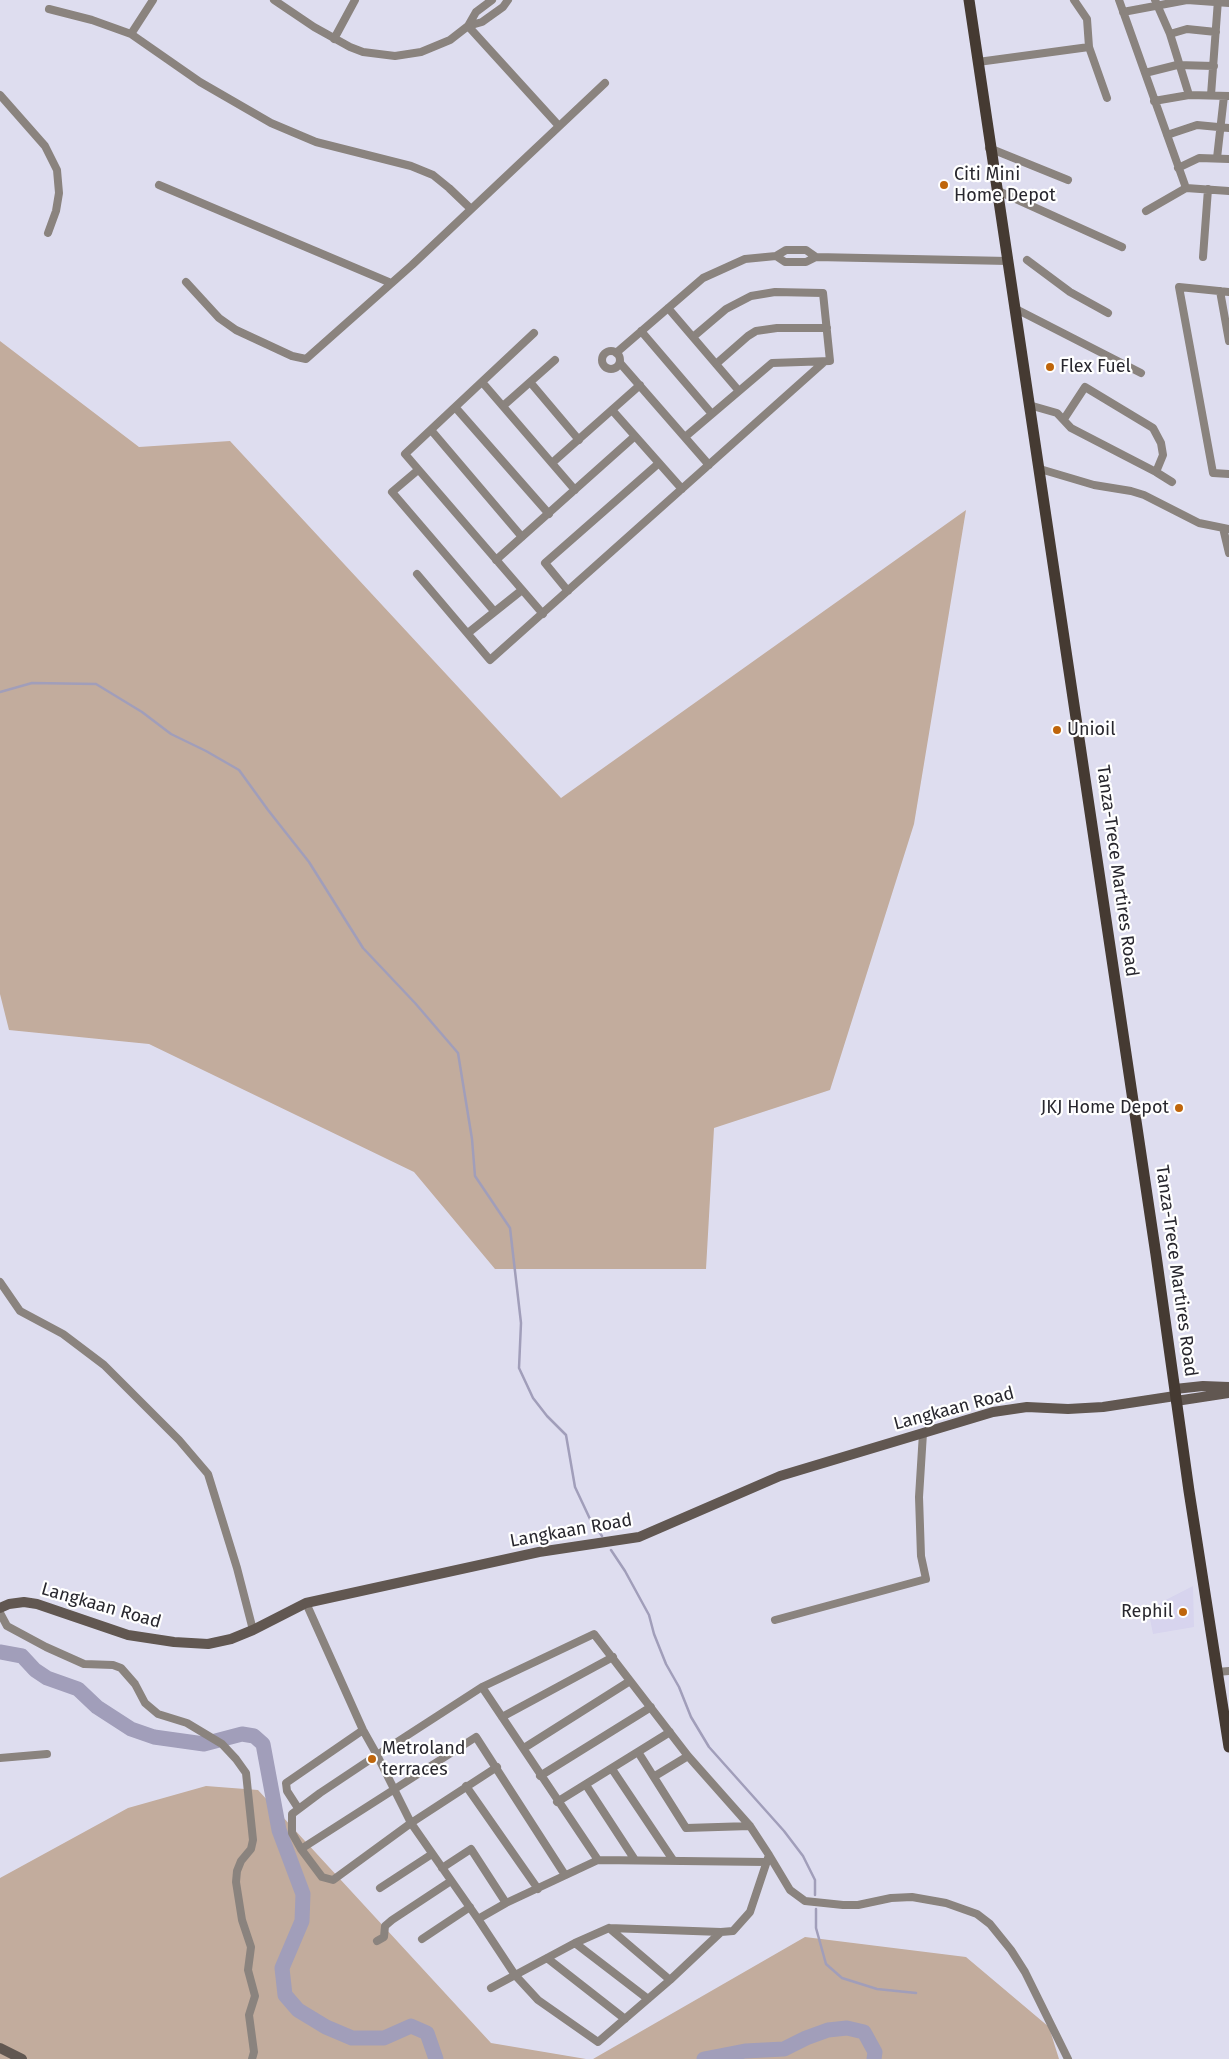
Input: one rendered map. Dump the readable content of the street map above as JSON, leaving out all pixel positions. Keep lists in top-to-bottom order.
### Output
{
  "streets": {
    "main road": ["Tanza-Trece Martires Road"],
    "street": ["Langkaan Road"]
  },
  "crossings": [
    ["Tanza-Trece Martires Road", "Langkaan Road"]
  ],
  "places": [
    "Citi Mini Home Depot",
    "Flex Fuel",
    "Unioil",
    "JKJ Home Depot",
    "Rephil",
    "Metroland terraces"
  ]
}
